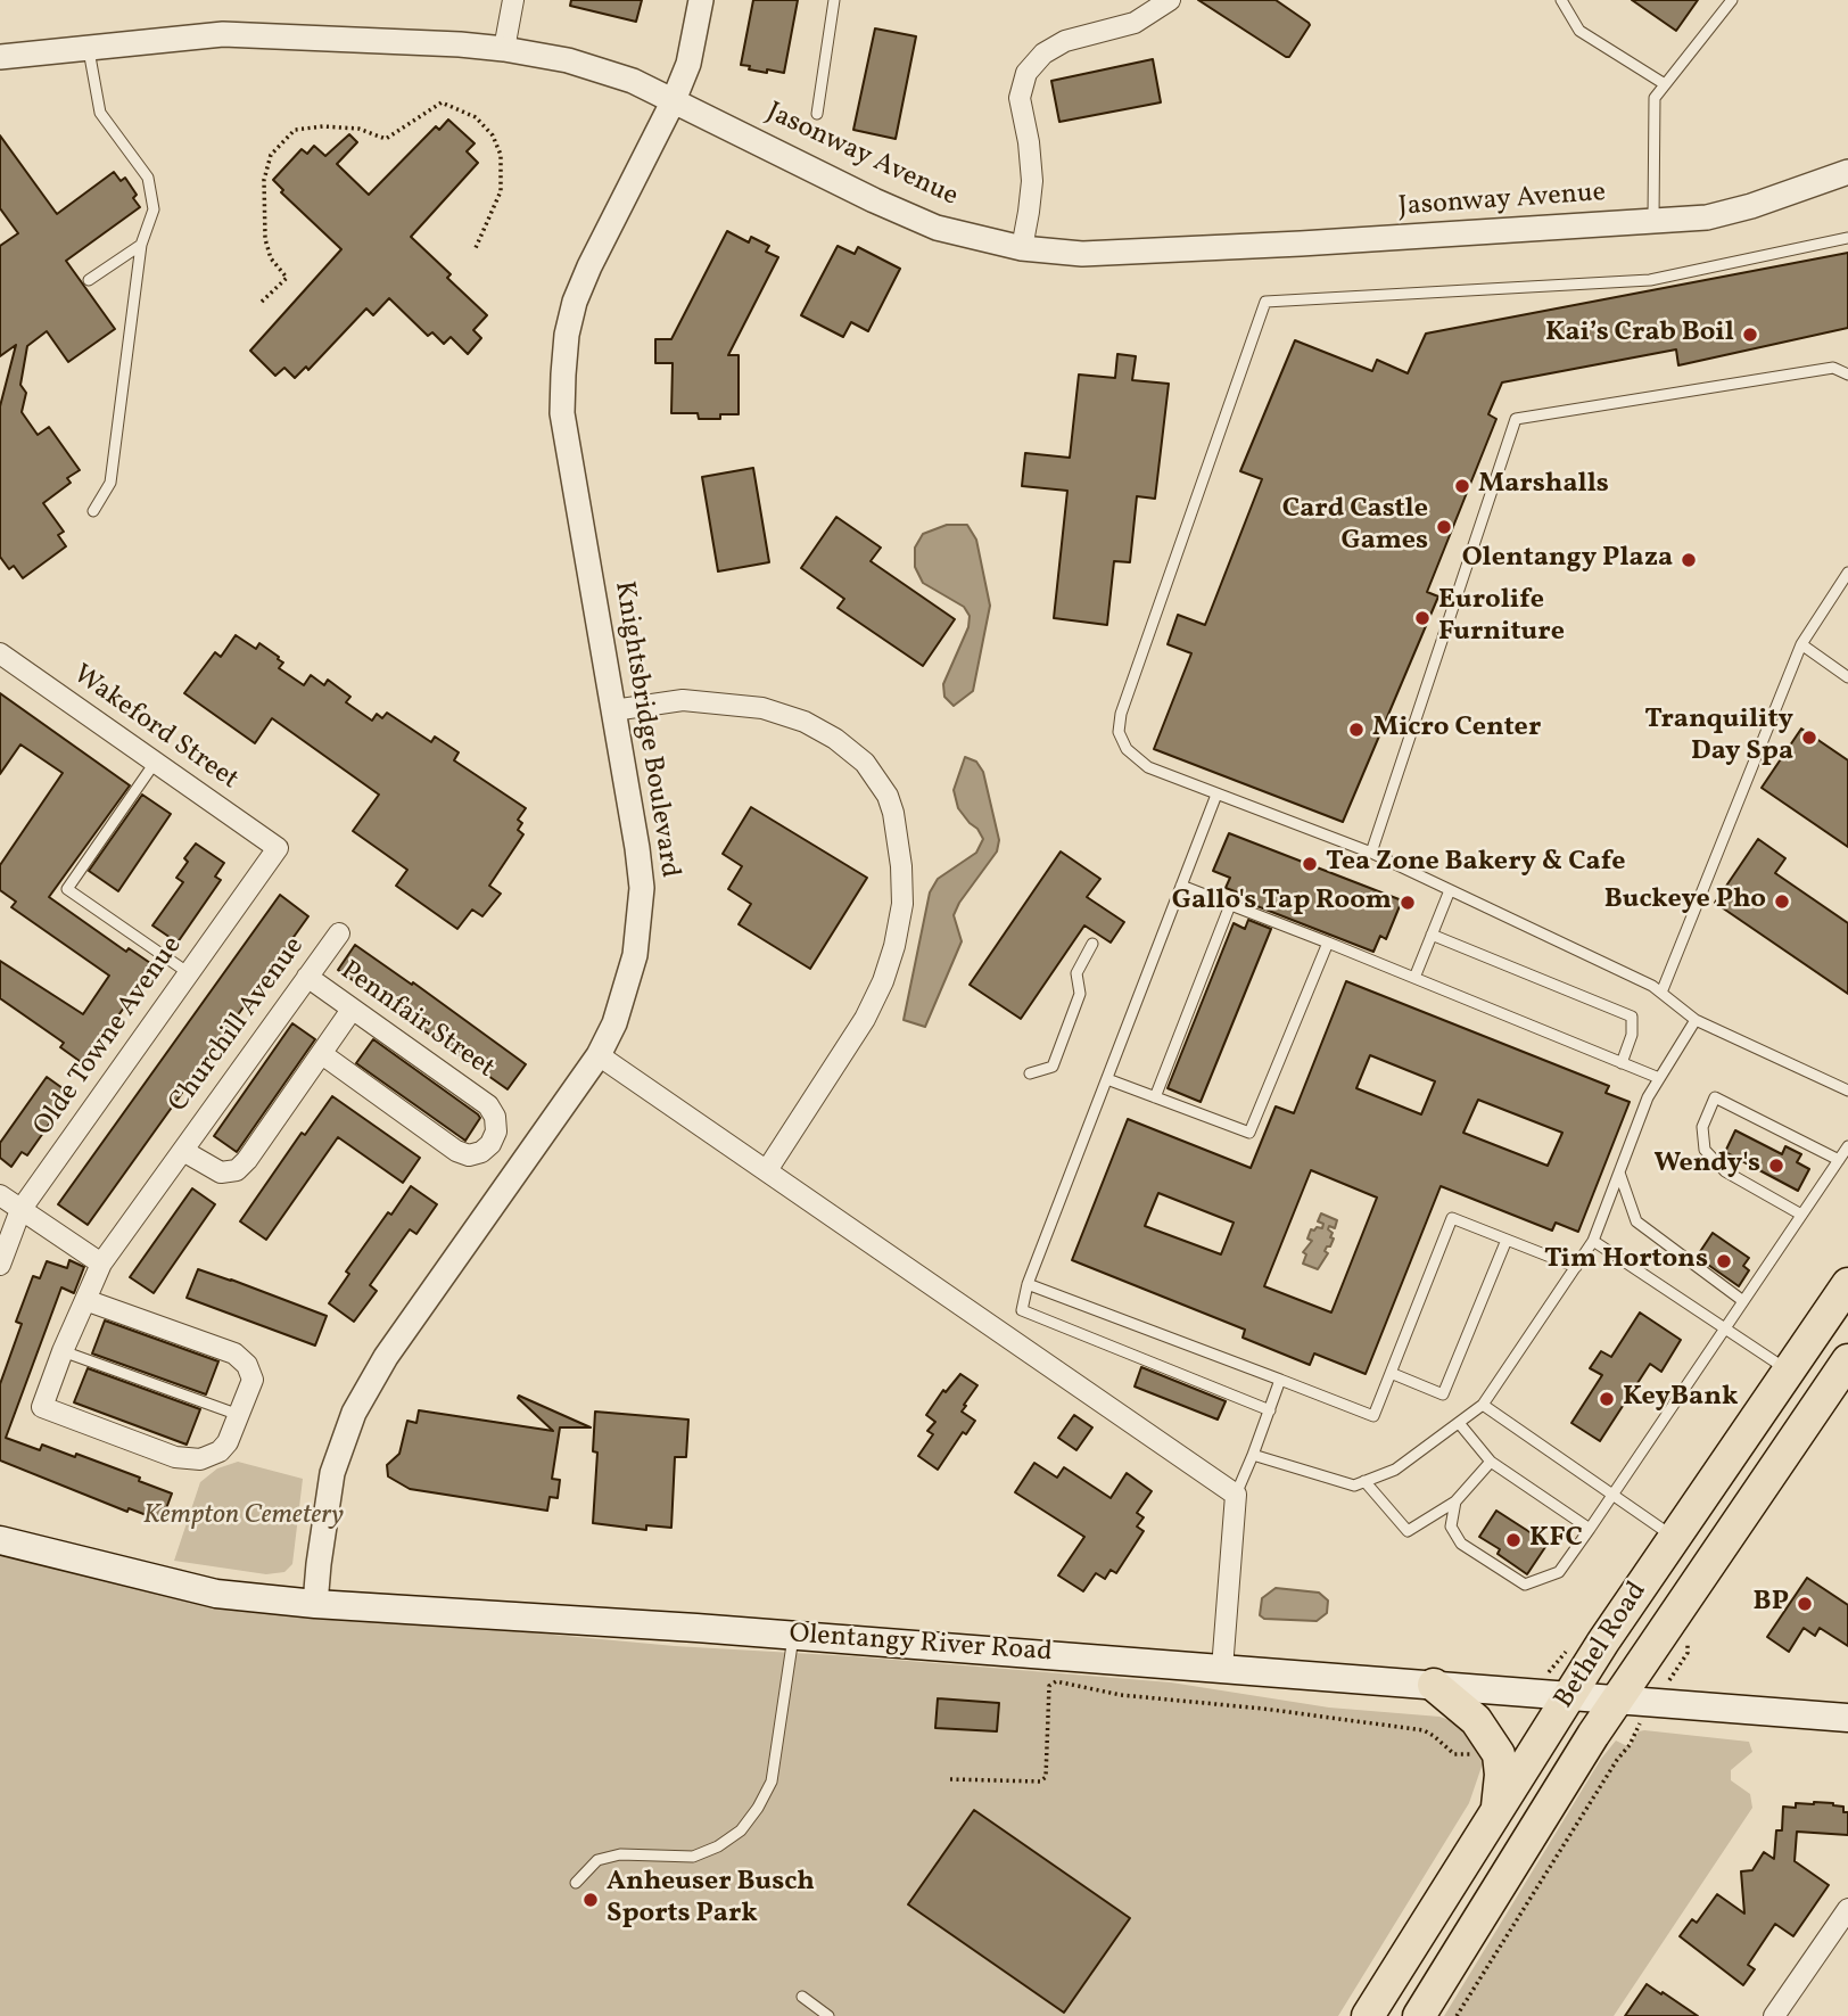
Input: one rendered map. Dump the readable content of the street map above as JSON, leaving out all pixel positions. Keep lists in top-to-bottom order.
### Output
{
  "streets": {
    "main road": ["Olentangy River Road", "Bethel Road"],
    "street": [
      "Jasonway Avenue",
      "Wakeford Street",
      "Knightsbridge Boulevard",
      "Pennfair Street",
      "Churchill Avenue",
      "Olde Towne Avenue"
    ]
  },
  "crossings": [
    ["Jasonway Avenue", "Knightsbridge Boulevard"],
    ["Wakeford Street", "Olde Towne Avenue"],
    ["Knightsbridge Boulevard", "Olentangy River Road"],
    ["Pennfair Street", "Churchill Avenue"],
    ["Olentangy River Road", "Bethel Road"]
  ],
  "parks": ["Kempton Cemetery"],
  "places": [
    "Kai’s Crab Boil",
    "Marshalls",
    "Card Castle Games",
    "Olentangy Plaza",
    "Eurolife Furniture",
    "Micro Center",
    "Tranquility Day Spa",
    "Tea Zone Bakery & Cafe",
    "Buckeye Pho",
    "Gallo's Tap Room",
    "Wendy's",
    "Tim Hortons",
    "KeyBank",
    "KFC",
    "BP",
    "Anheuser Busch Sports Park"
  ]
}
